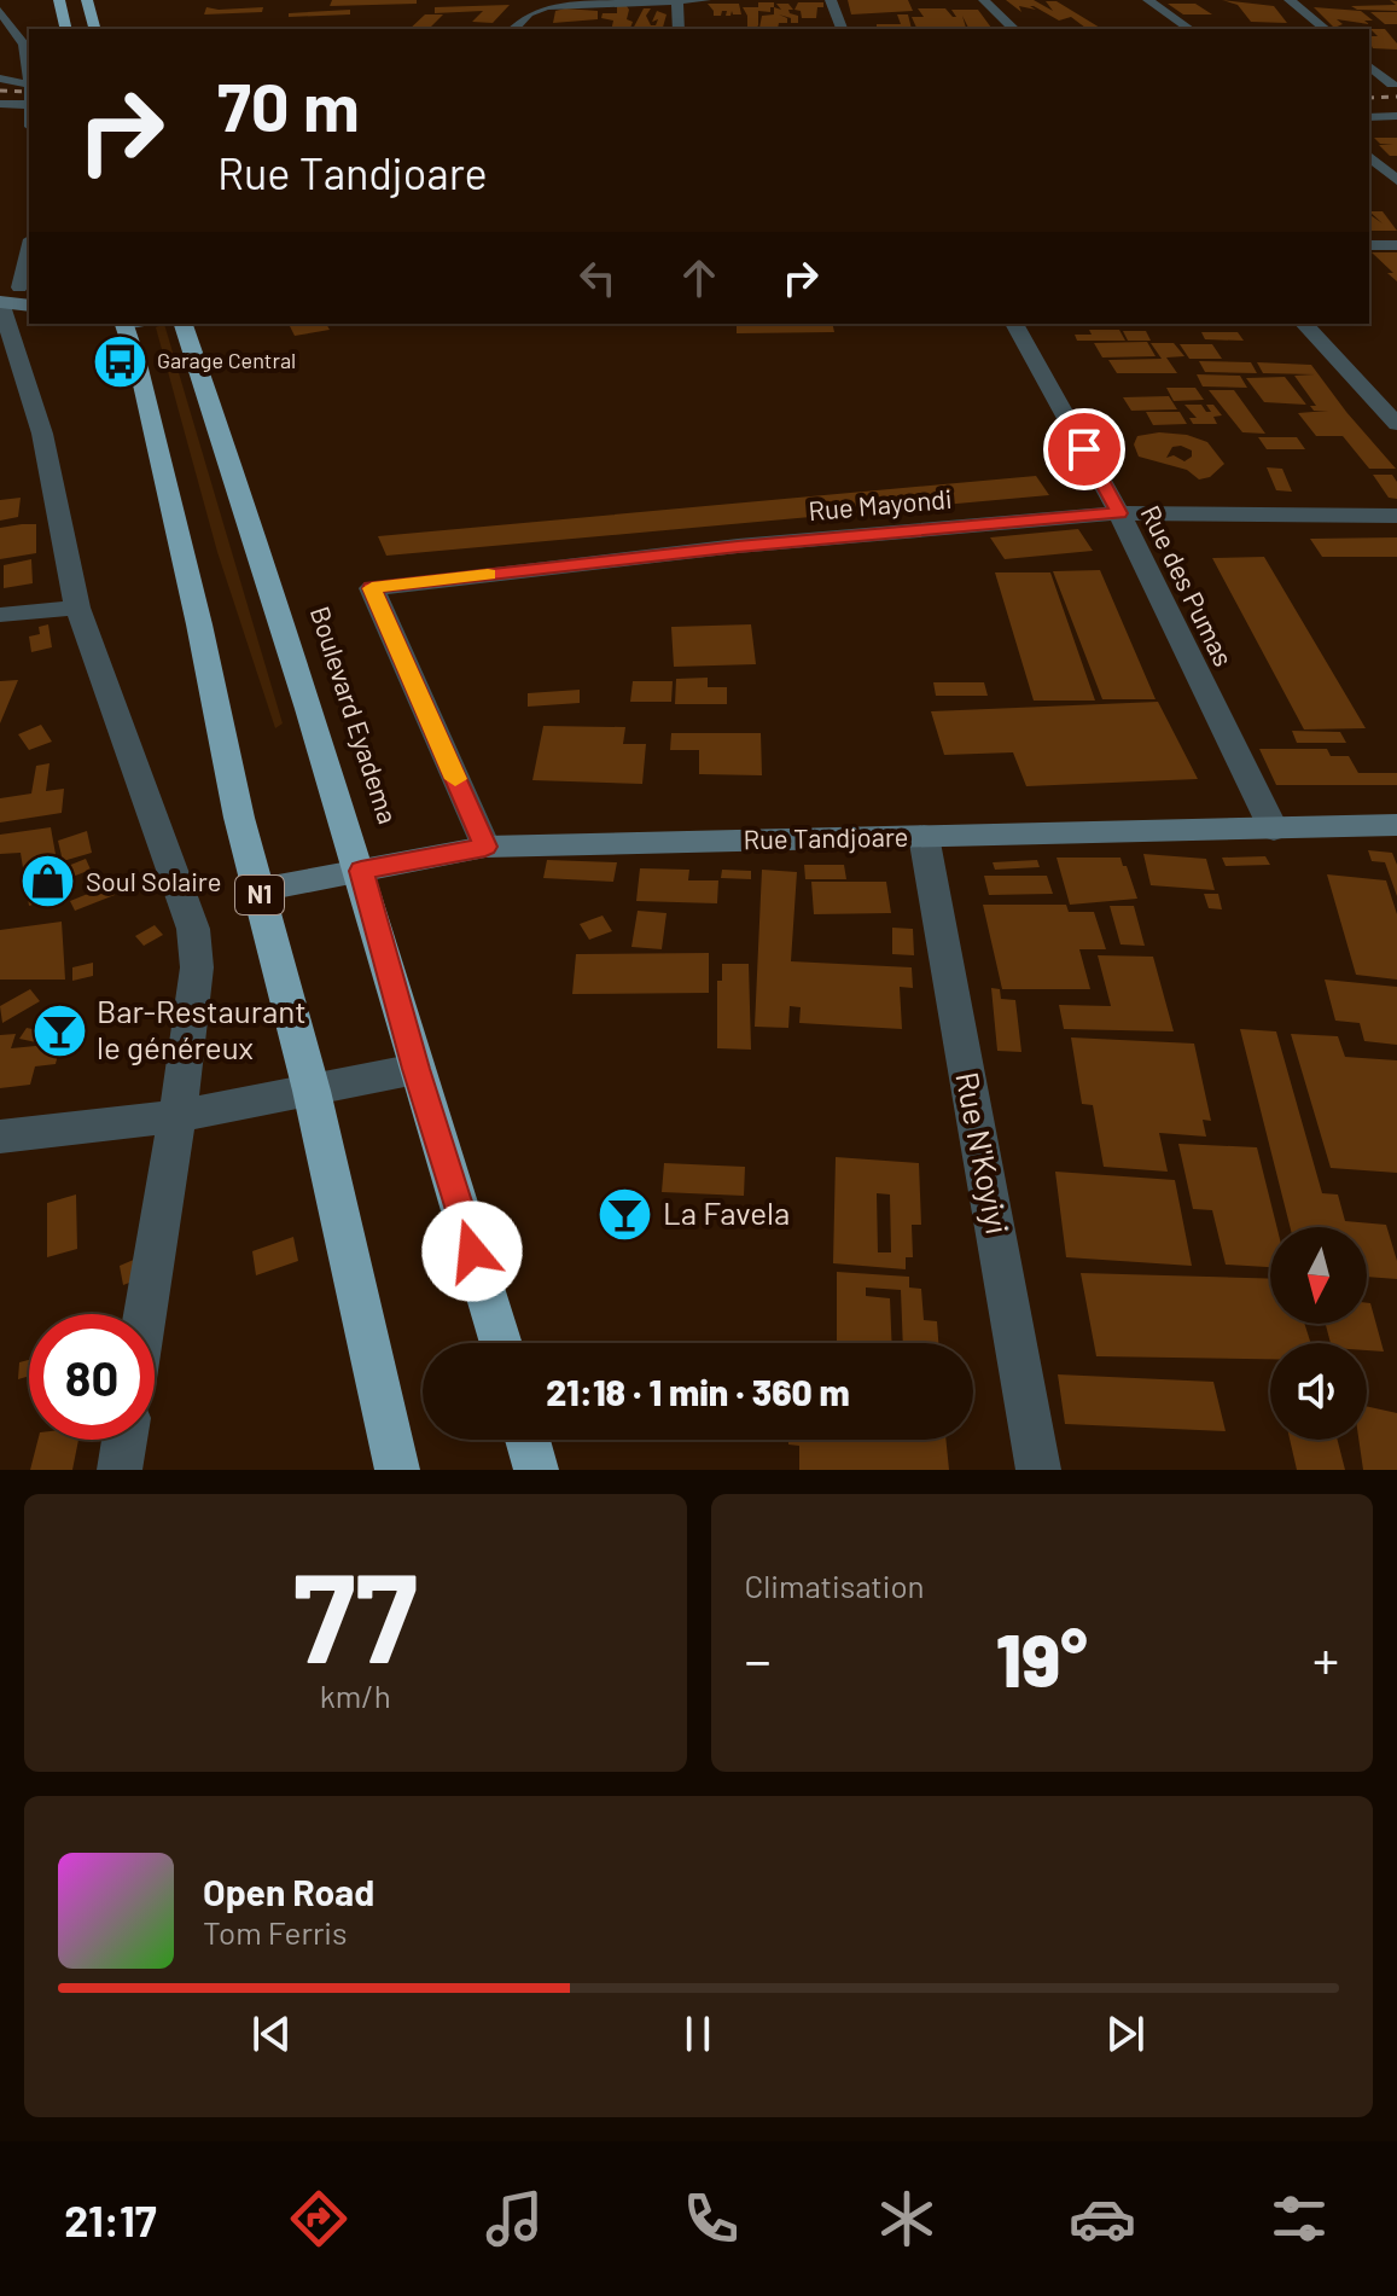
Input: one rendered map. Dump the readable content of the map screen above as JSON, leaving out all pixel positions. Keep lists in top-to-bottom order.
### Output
{
  "streets": {
    "highway": ["Boulevard Eyadema", "N1"],
    "street": [
      "Rue Mayondi",
      "Rue des Pumas",
      "Rue Tandjoare",
      "Rue N'Koyiyi"
    ]
  },
  "crossings": [
    ["Rue Mayondi", "Rue des Pumas"],
    ["Rue Mayondi", "Rue Tandjoare"],
    ["Rue des Pumas", "Rue Tandjoare"],
    ["Boulevard Eyadema", "Rue Tandjoare"],
    ["Rue Tandjoare", "N1"],
    ["Rue Tandjoare", "Rue N'Koyiyi"]
  ],
  "places": {
    "bus stop": ["Garage Central"],
    "shop": ["Soul Solaire"],
    "bar": ["Bar-Restaurant le généreux", "La Favela"]
  },
  "north": "bottom",
  "page": {
    "turn": ["70 m", "Rue Tandjoare"],
    "limit": "80",
    "trip": "21:18 · 1 min · 360 m",
    "tile": [
      ["77", "km/h"],
      "Climatisation"
    ],
    "heat": ["−", "19°", "+"],
    "song": ["Open Road", "Tom Ferris"],
    "tabs": "21:17"
  }
}
